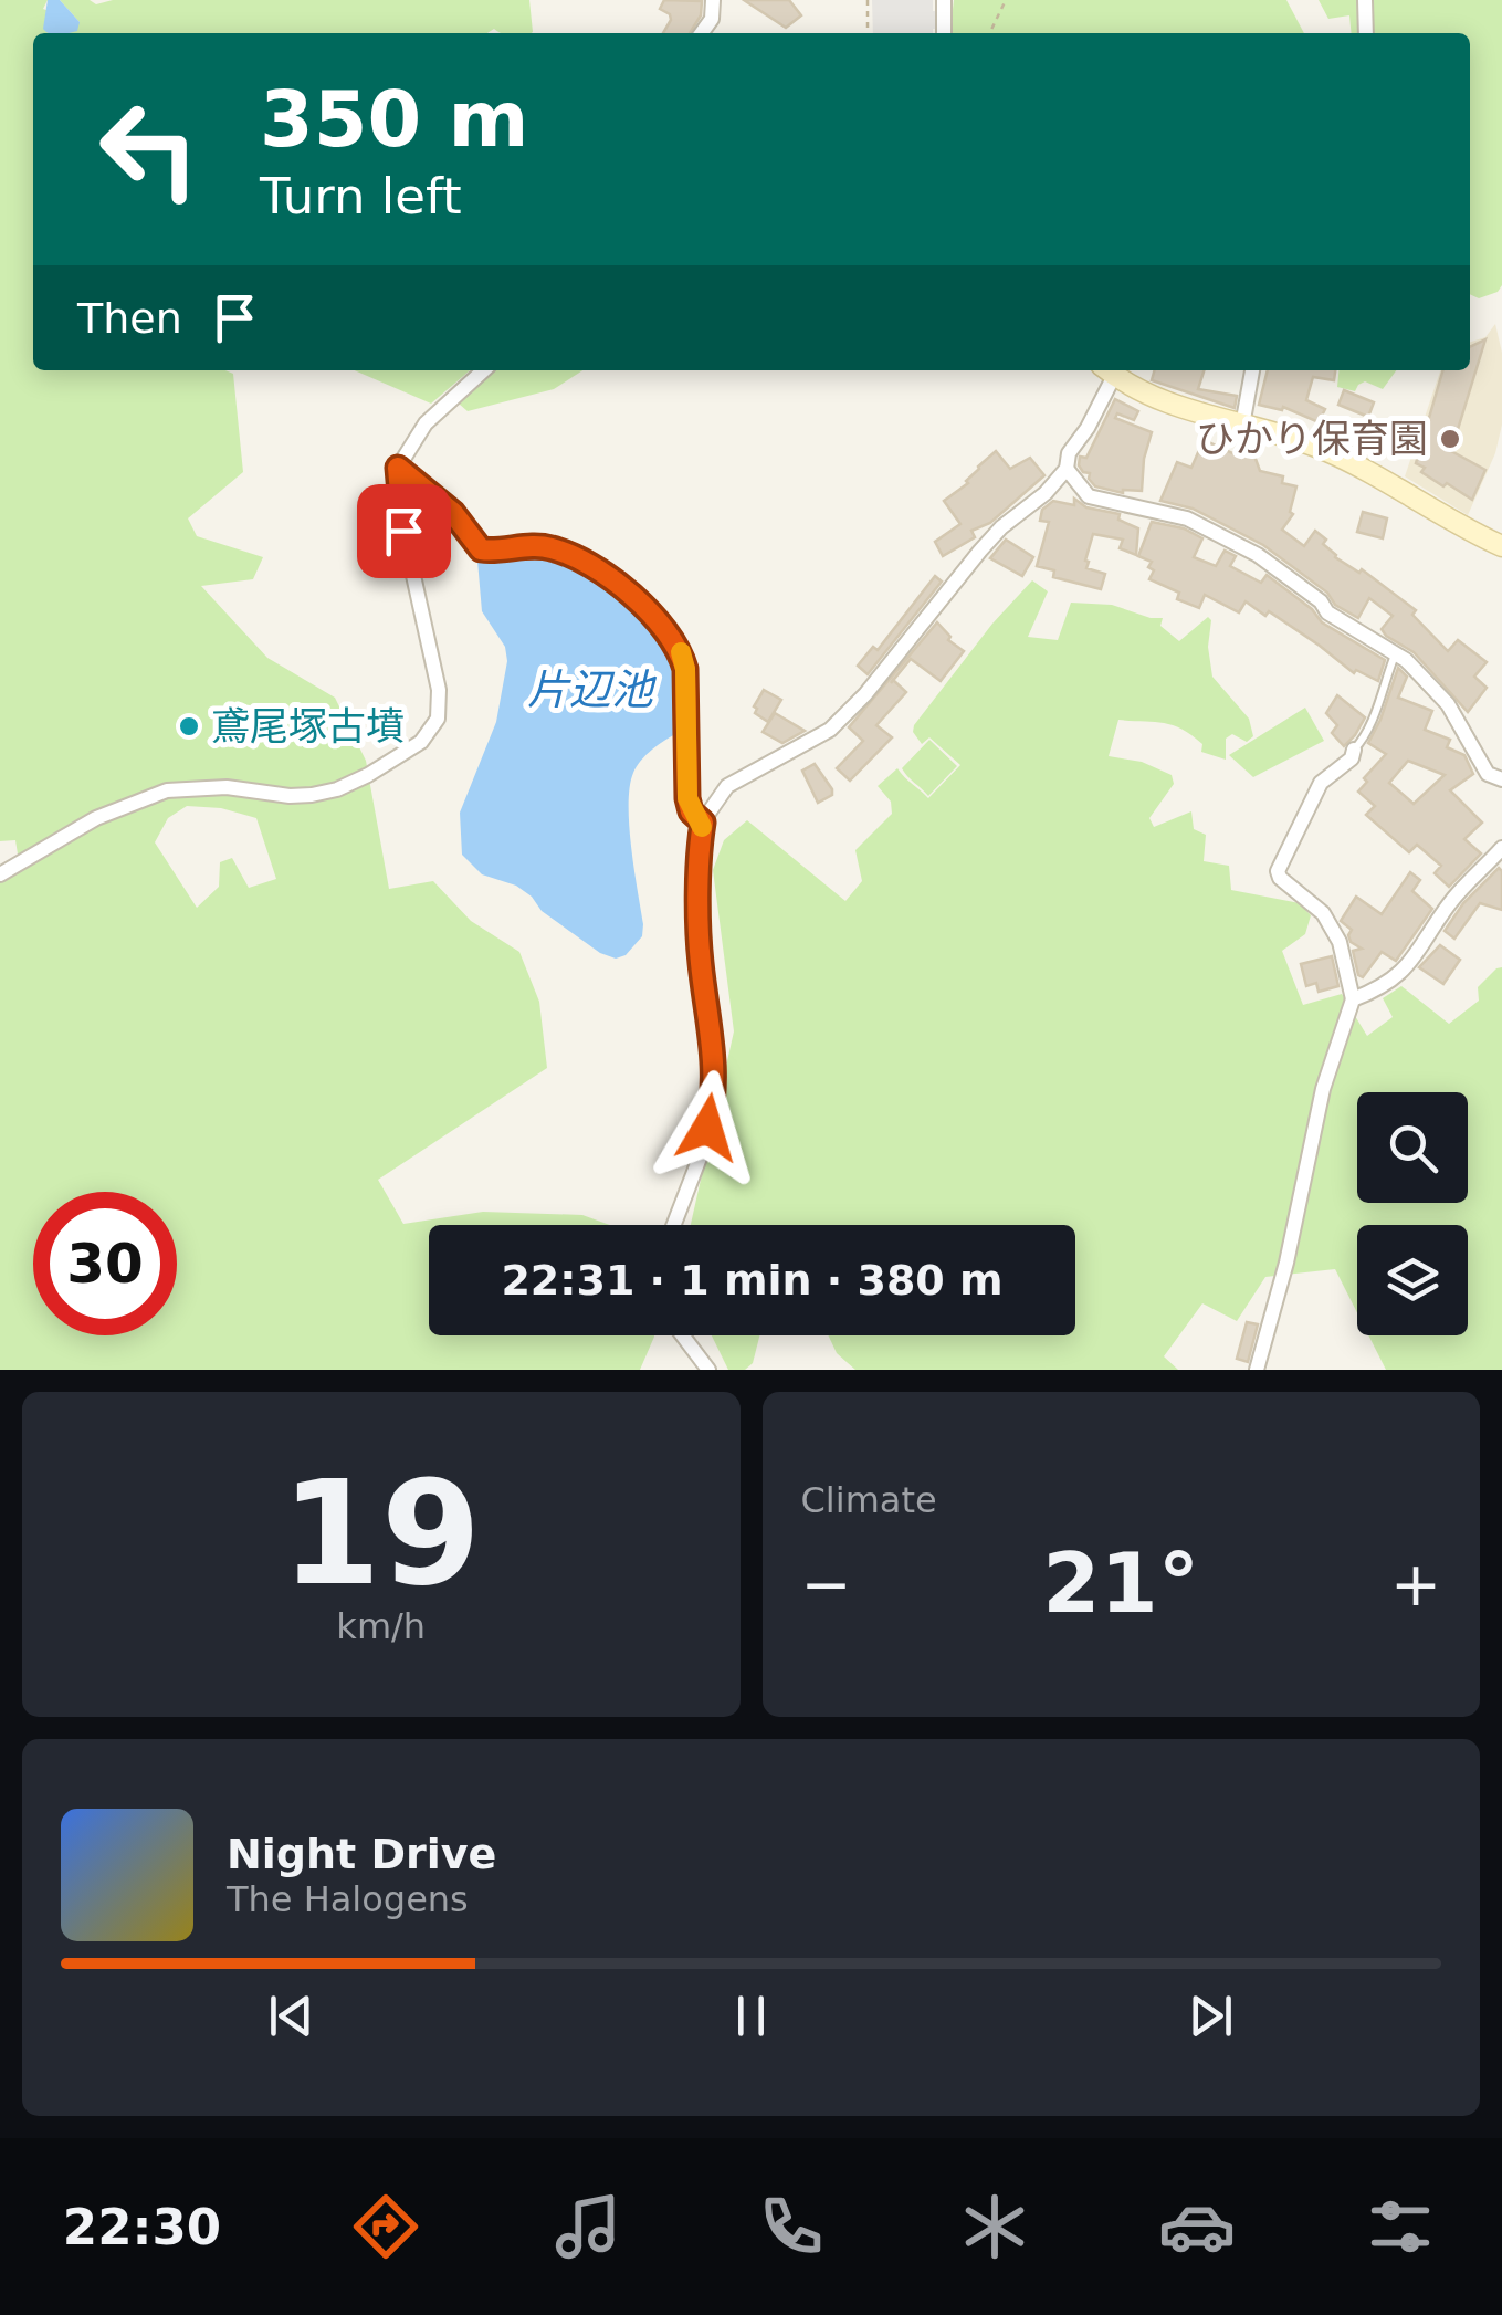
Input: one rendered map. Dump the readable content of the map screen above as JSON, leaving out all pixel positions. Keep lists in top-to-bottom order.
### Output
{
  "water": ["片辺池"],
  "places": ["ひかり保育園", "鳶尾塚古墳"],
  "page": {
    "turn": ["350 m", "Turn left"],
    "then": "Then",
    "limit": "30",
    "trip": "22:31 · 1 min · 380 m",
    "tile": [
      ["19", "km/h"],
      "Climate"
    ],
    "heat": ["−", "21°", "+"],
    "song": ["Night Drive", "The Halogens"],
    "tabs": "22:30"
  }
}
